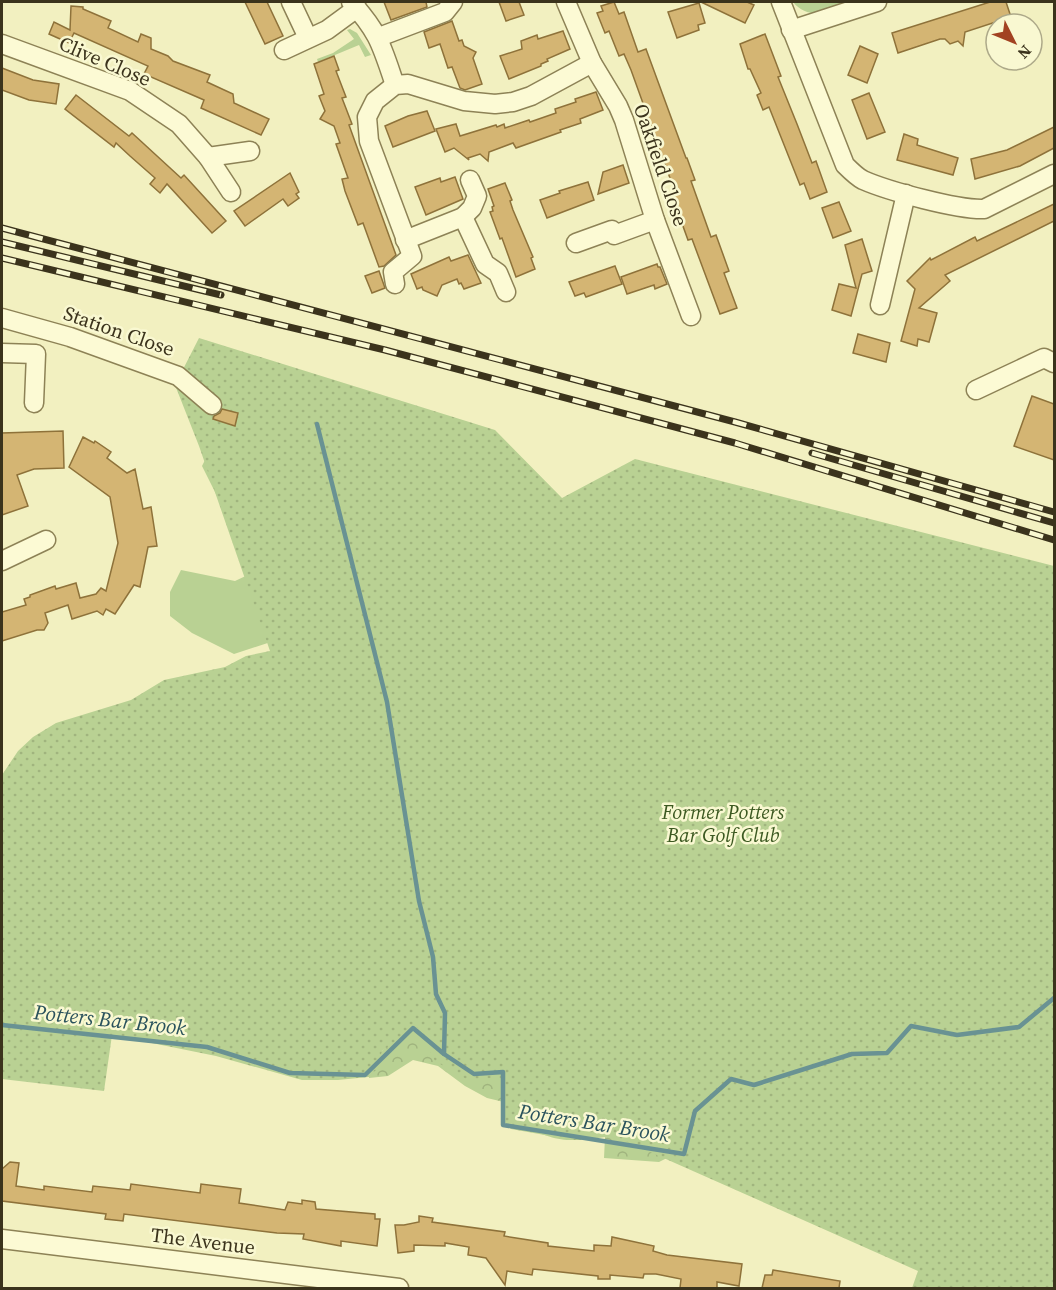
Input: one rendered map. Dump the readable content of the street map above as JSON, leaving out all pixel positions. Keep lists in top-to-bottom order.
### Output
{
  "streets": {
    "street": [
      "Clive Close",
      "Oakfield Close",
      "Station Close",
      "The Avenue"
    ]
  },
  "water": ["Potters Bar Brook"],
  "parks": ["Former Potters Bar Golf Club"],
  "north": "bottom right"
}
